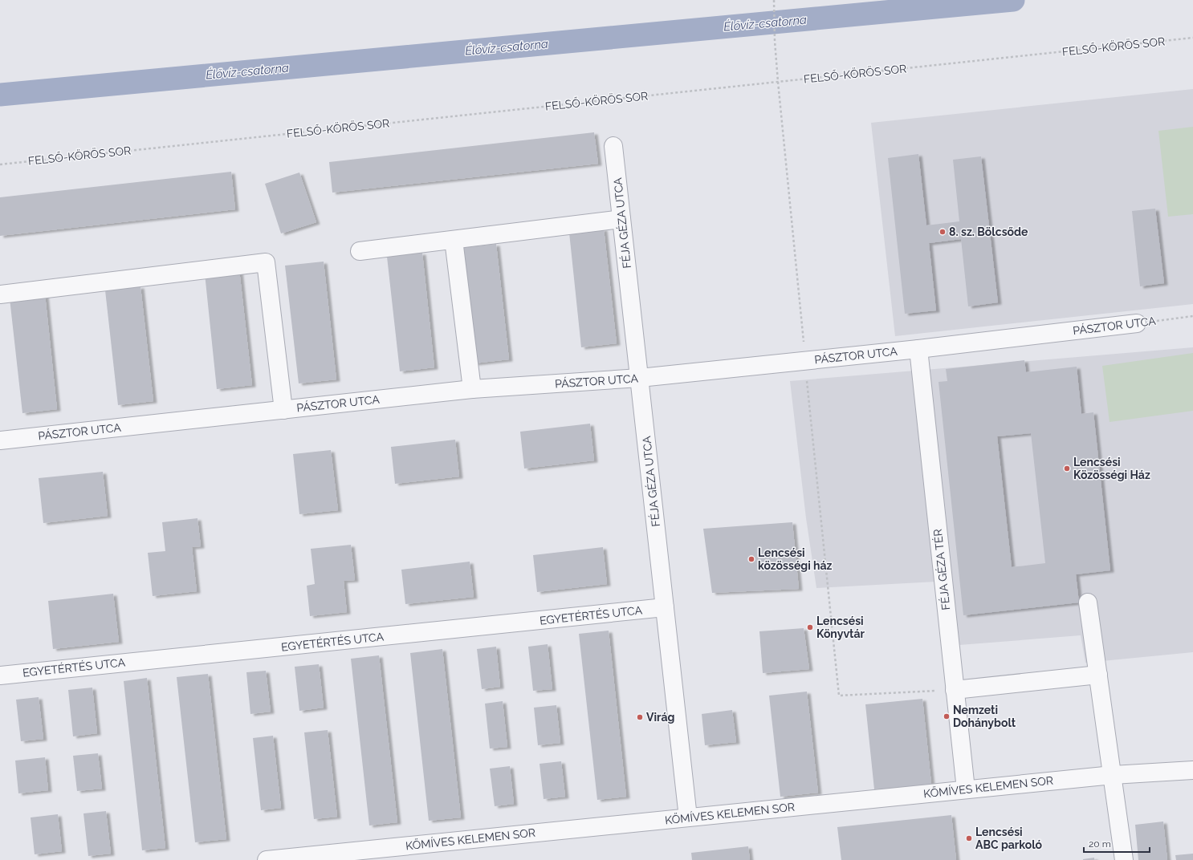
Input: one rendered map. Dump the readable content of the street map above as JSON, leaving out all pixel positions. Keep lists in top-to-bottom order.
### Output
{
  "streets": {
    "street": [
      "FÉJA GÉZA UTCA",
      "PÁSZTOR UTCA",
      "FÉJA GÉZA TÉR",
      "EGYETÉRTÉS UTCA",
      "KŐMÍVES KELEMEN SOR"
    ],
    "path": ["FELSŐ-KÖRÖS SOR"]
  },
  "crossings": [
    ["FÉJA GÉZA UTCA", "PÁSZTOR UTCA"],
    ["FÉJA GÉZA UTCA", "EGYETÉRTÉS UTCA"],
    ["FÉJA GÉZA UTCA", "KŐMÍVES KELEMEN SOR"],
    ["PÁSZTOR UTCA", "FÉJA GÉZA TÉR"],
    ["FÉJA GÉZA TÉR", "KŐMÍVES KELEMEN SOR"]
  ],
  "water": ["Élővíz-csatorna"],
  "places": [
    "8. sz. Bölcsőde",
    "Lencsési Közösségi Ház",
    "Lencsési közösségi ház",
    "Lencsési Könyvtár",
    "Nemzeti Dohánybolt",
    "Virág",
    "Lencsési ABC parkoló"
  ],
  "scale_bar": "20 m"
}
